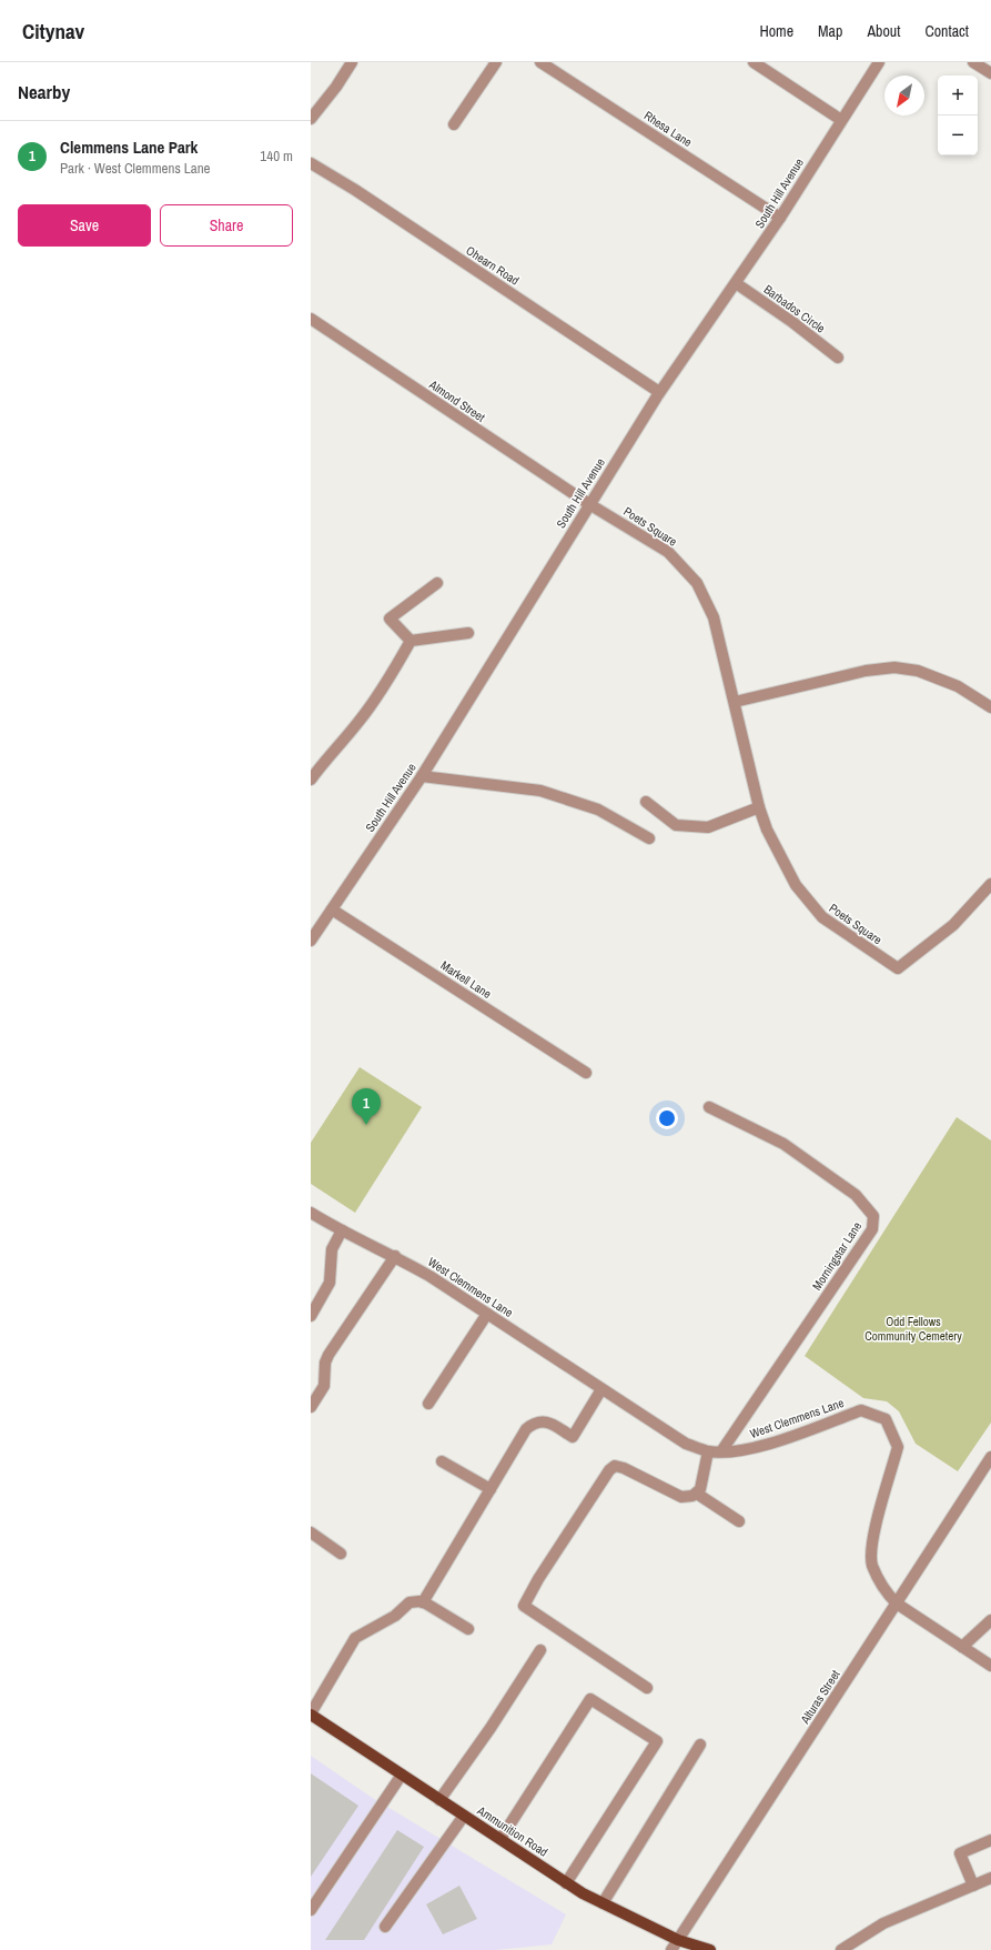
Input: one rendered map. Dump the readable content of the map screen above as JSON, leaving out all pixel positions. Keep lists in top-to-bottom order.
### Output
{
  "streets": {
    "main road": ["Ammunition Road"],
    "street": [
      "Rhesa Lane",
      "South Hill Avenue",
      "Ohearn Road",
      "Barbados Circle",
      "Almond Street",
      "Poets Square",
      "Markell Lane",
      "Morningstar Lane",
      "West Clemmens Lane",
      "Alturas Street"
    ]
  },
  "crossings": [
    ["Rhesa Lane", "South Hill Avenue"],
    ["South Hill Avenue", "Ohearn Road"],
    ["South Hill Avenue", "Barbados Circle"],
    ["South Hill Avenue", "Almond Street"],
    ["South Hill Avenue", "Poets Square"],
    ["South Hill Avenue", "Markell Lane"],
    ["Almond Street", "Poets Square"],
    ["Morningstar Lane", "West Clemmens Lane"],
    ["West Clemmens Lane", "Alturas Street"],
    ["Alturas Street", "Ammunition Road"]
  ],
  "parks": ["Odd Fellows Community Cemetery"],
  "north": "bottom left",
  "page": {
    "header": "Citynav",
    "nav": [
      "Home",
      "Map",
      "About",
      "Contact"
    ],
    "heading": "Nearby",
    "map_buttons": ["+", "−"],
    "list": [
      {
        "mark": "1",
        "name": "Clemmens Lane Park",
        "note": "Park · West Clemmens Lane",
        "value": "140 m"
      }
    ],
    "buttons": ["Save", "Share"],
    "pins": "1"
  }
}
